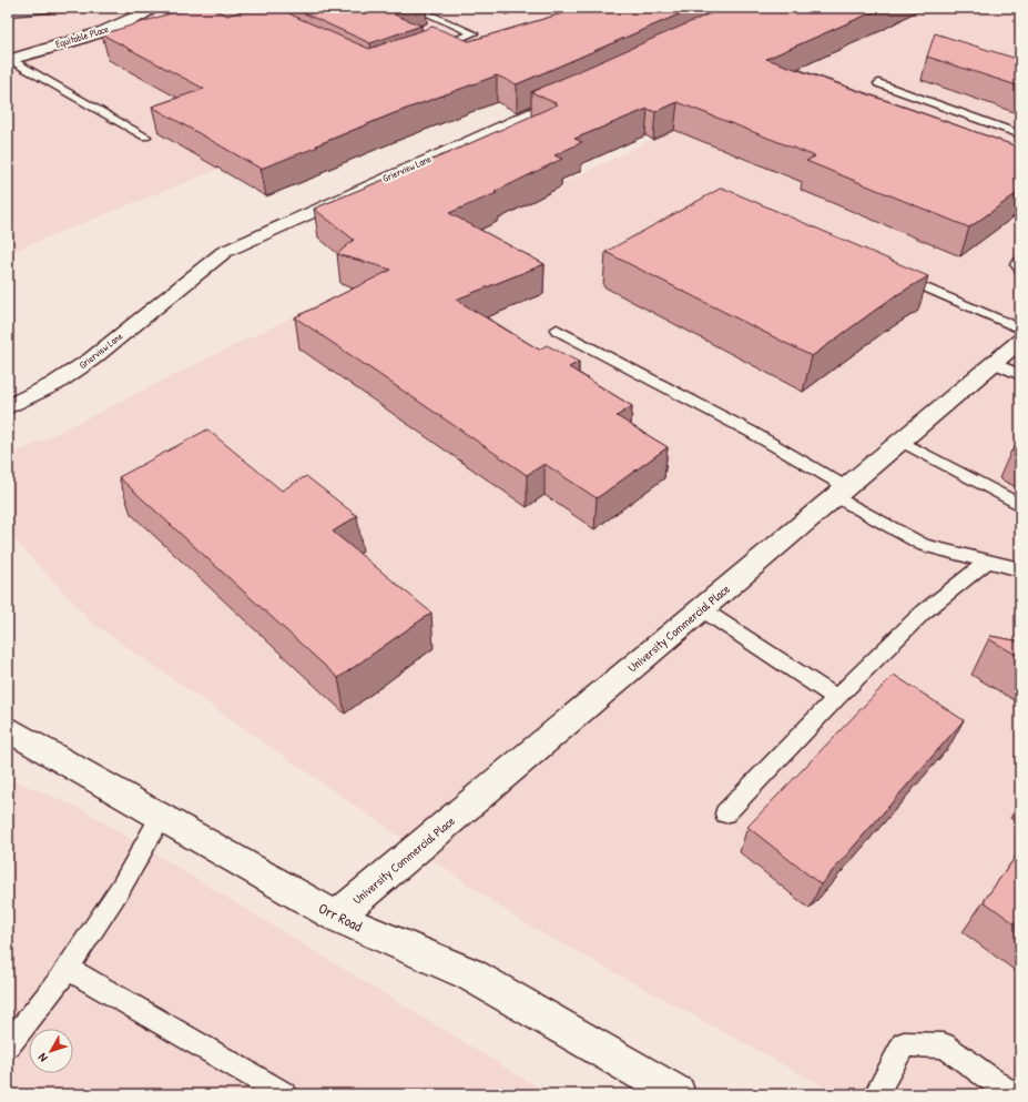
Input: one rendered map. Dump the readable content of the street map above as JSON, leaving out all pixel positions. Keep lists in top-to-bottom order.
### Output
{
  "streets": {
    "street": [
      "Equitable Place",
      "Grierview Lane",
      "University Commercial Place",
      "Orr Road"
    ]
  },
  "crossings": [
    ["University Commercial Place", "Orr Road"]
  ],
  "north": "bottom left"
}
